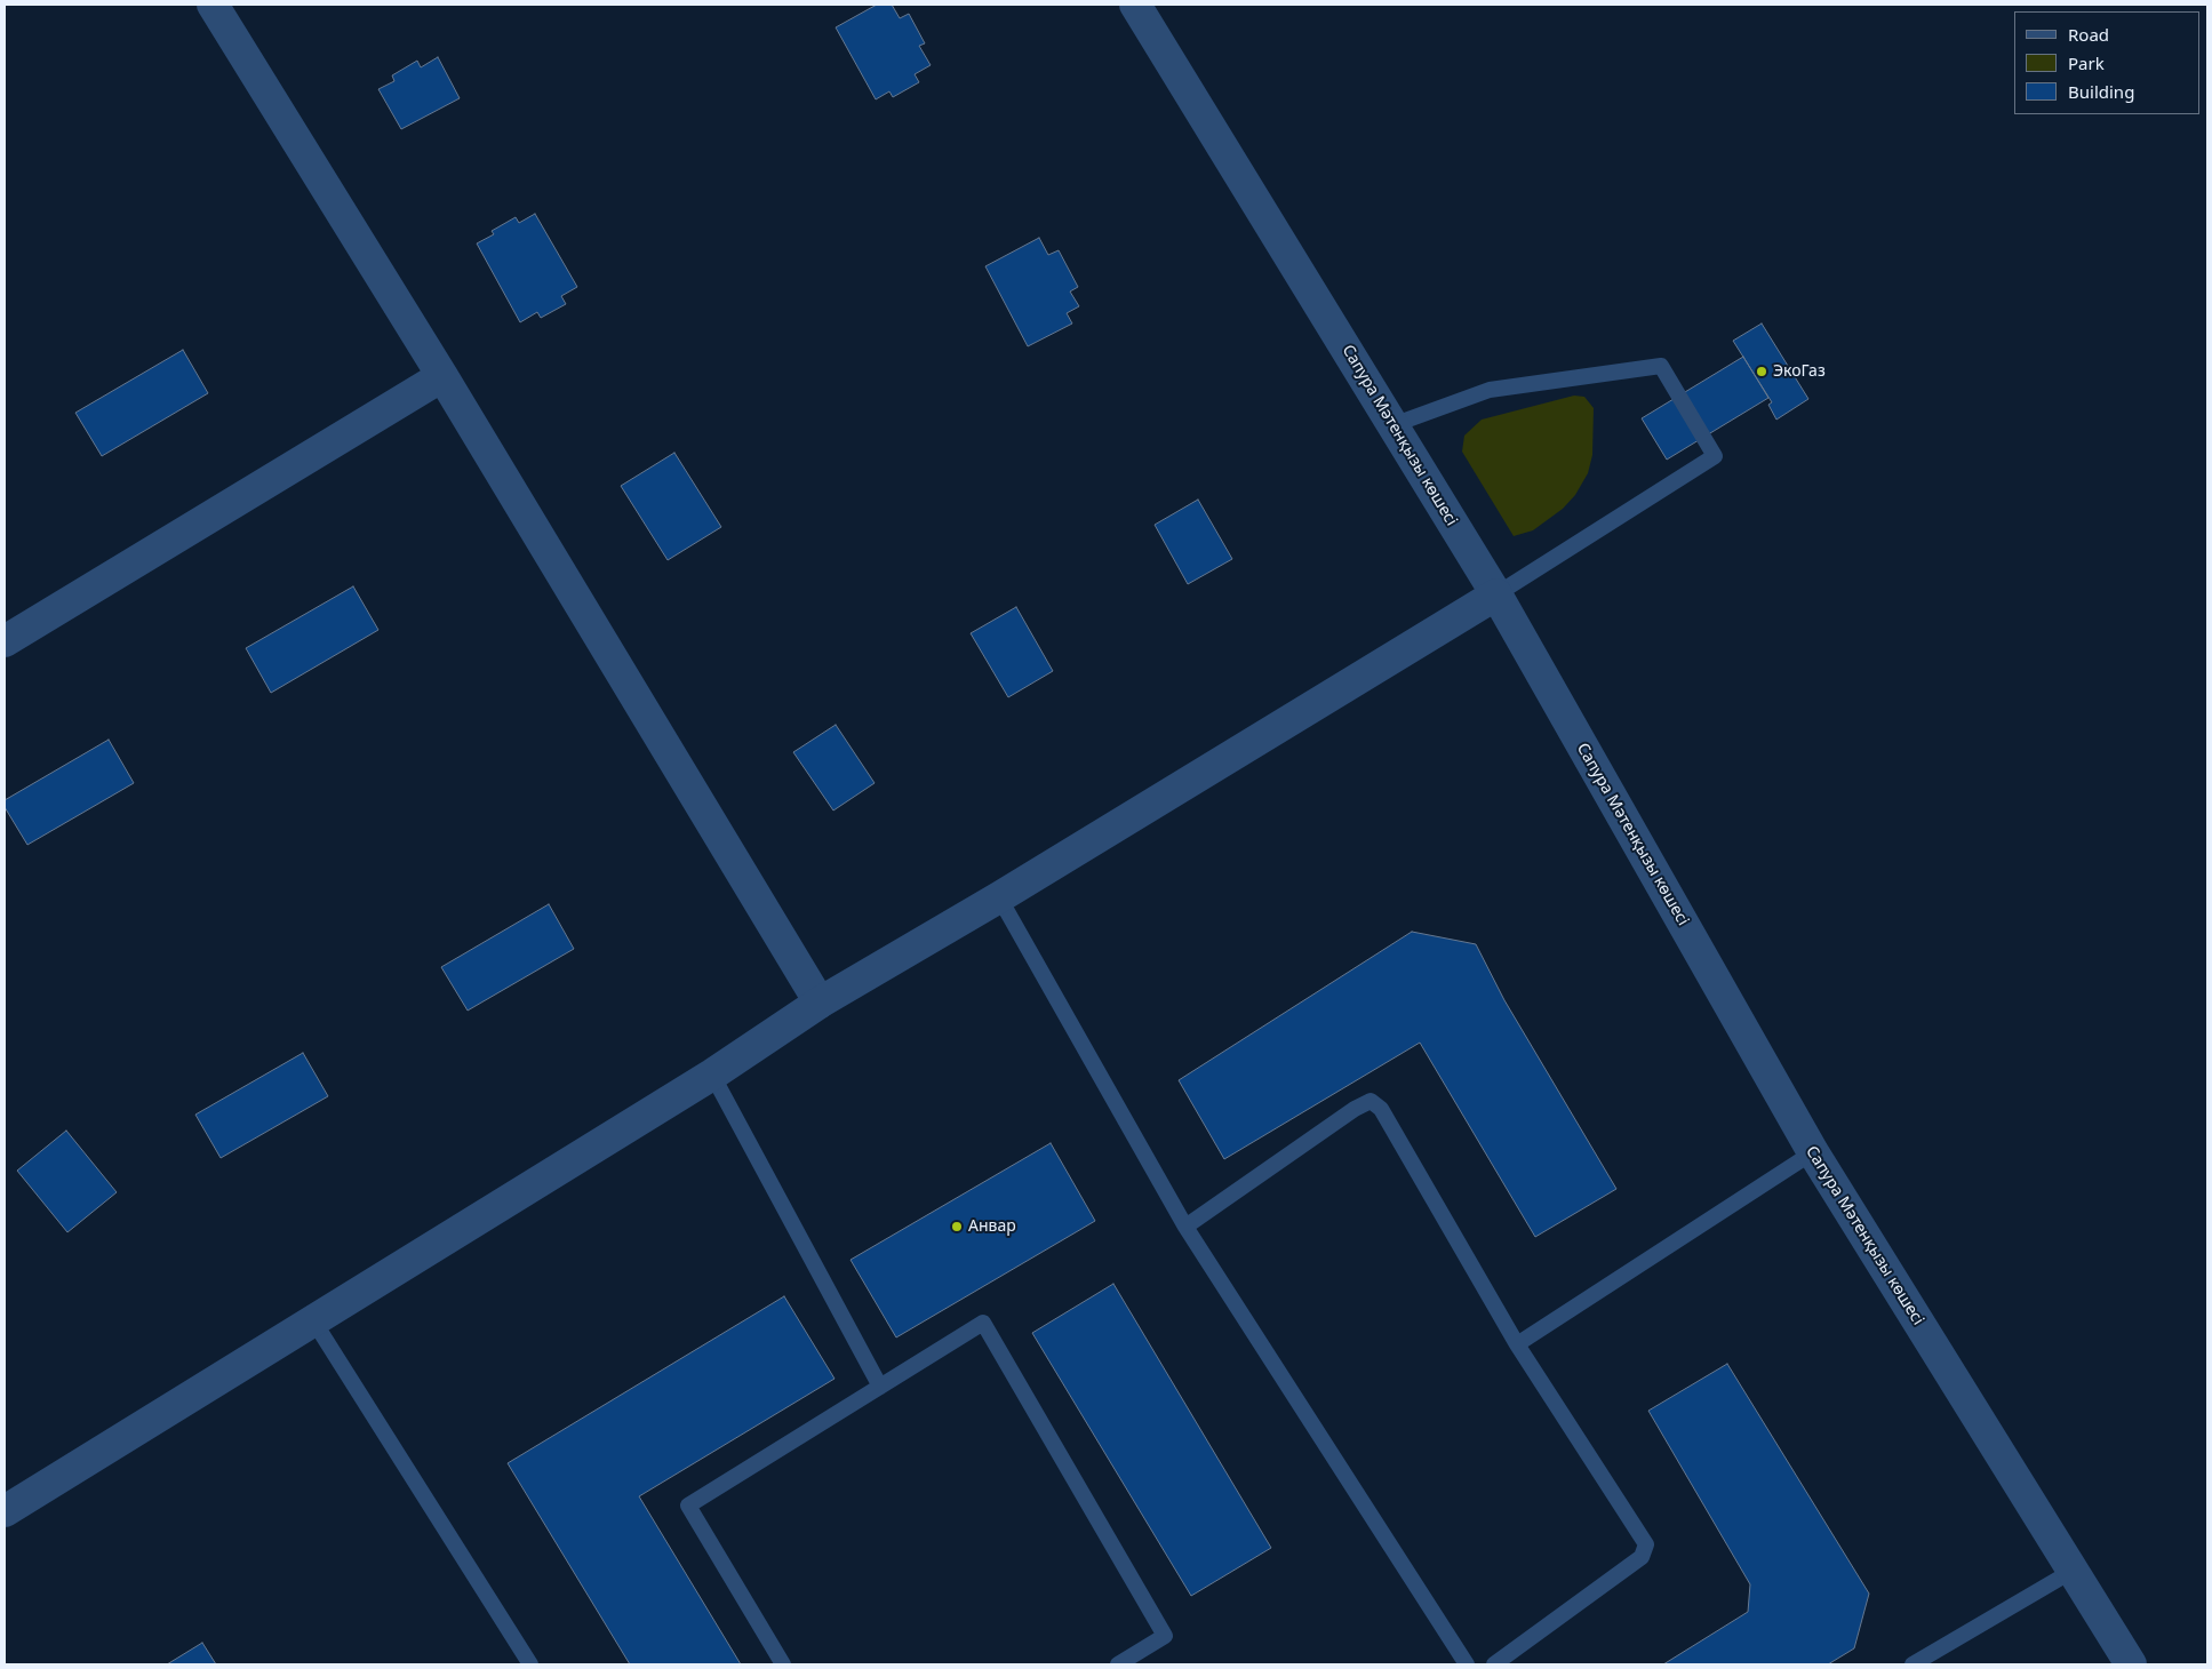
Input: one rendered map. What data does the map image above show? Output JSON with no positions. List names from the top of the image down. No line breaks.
{"streets":{"street":["Сапура Мәтенқызы көшесі"]},"places":["ЭкоГаз","Анвар"],"legend":["Road","Park","Building"]}
